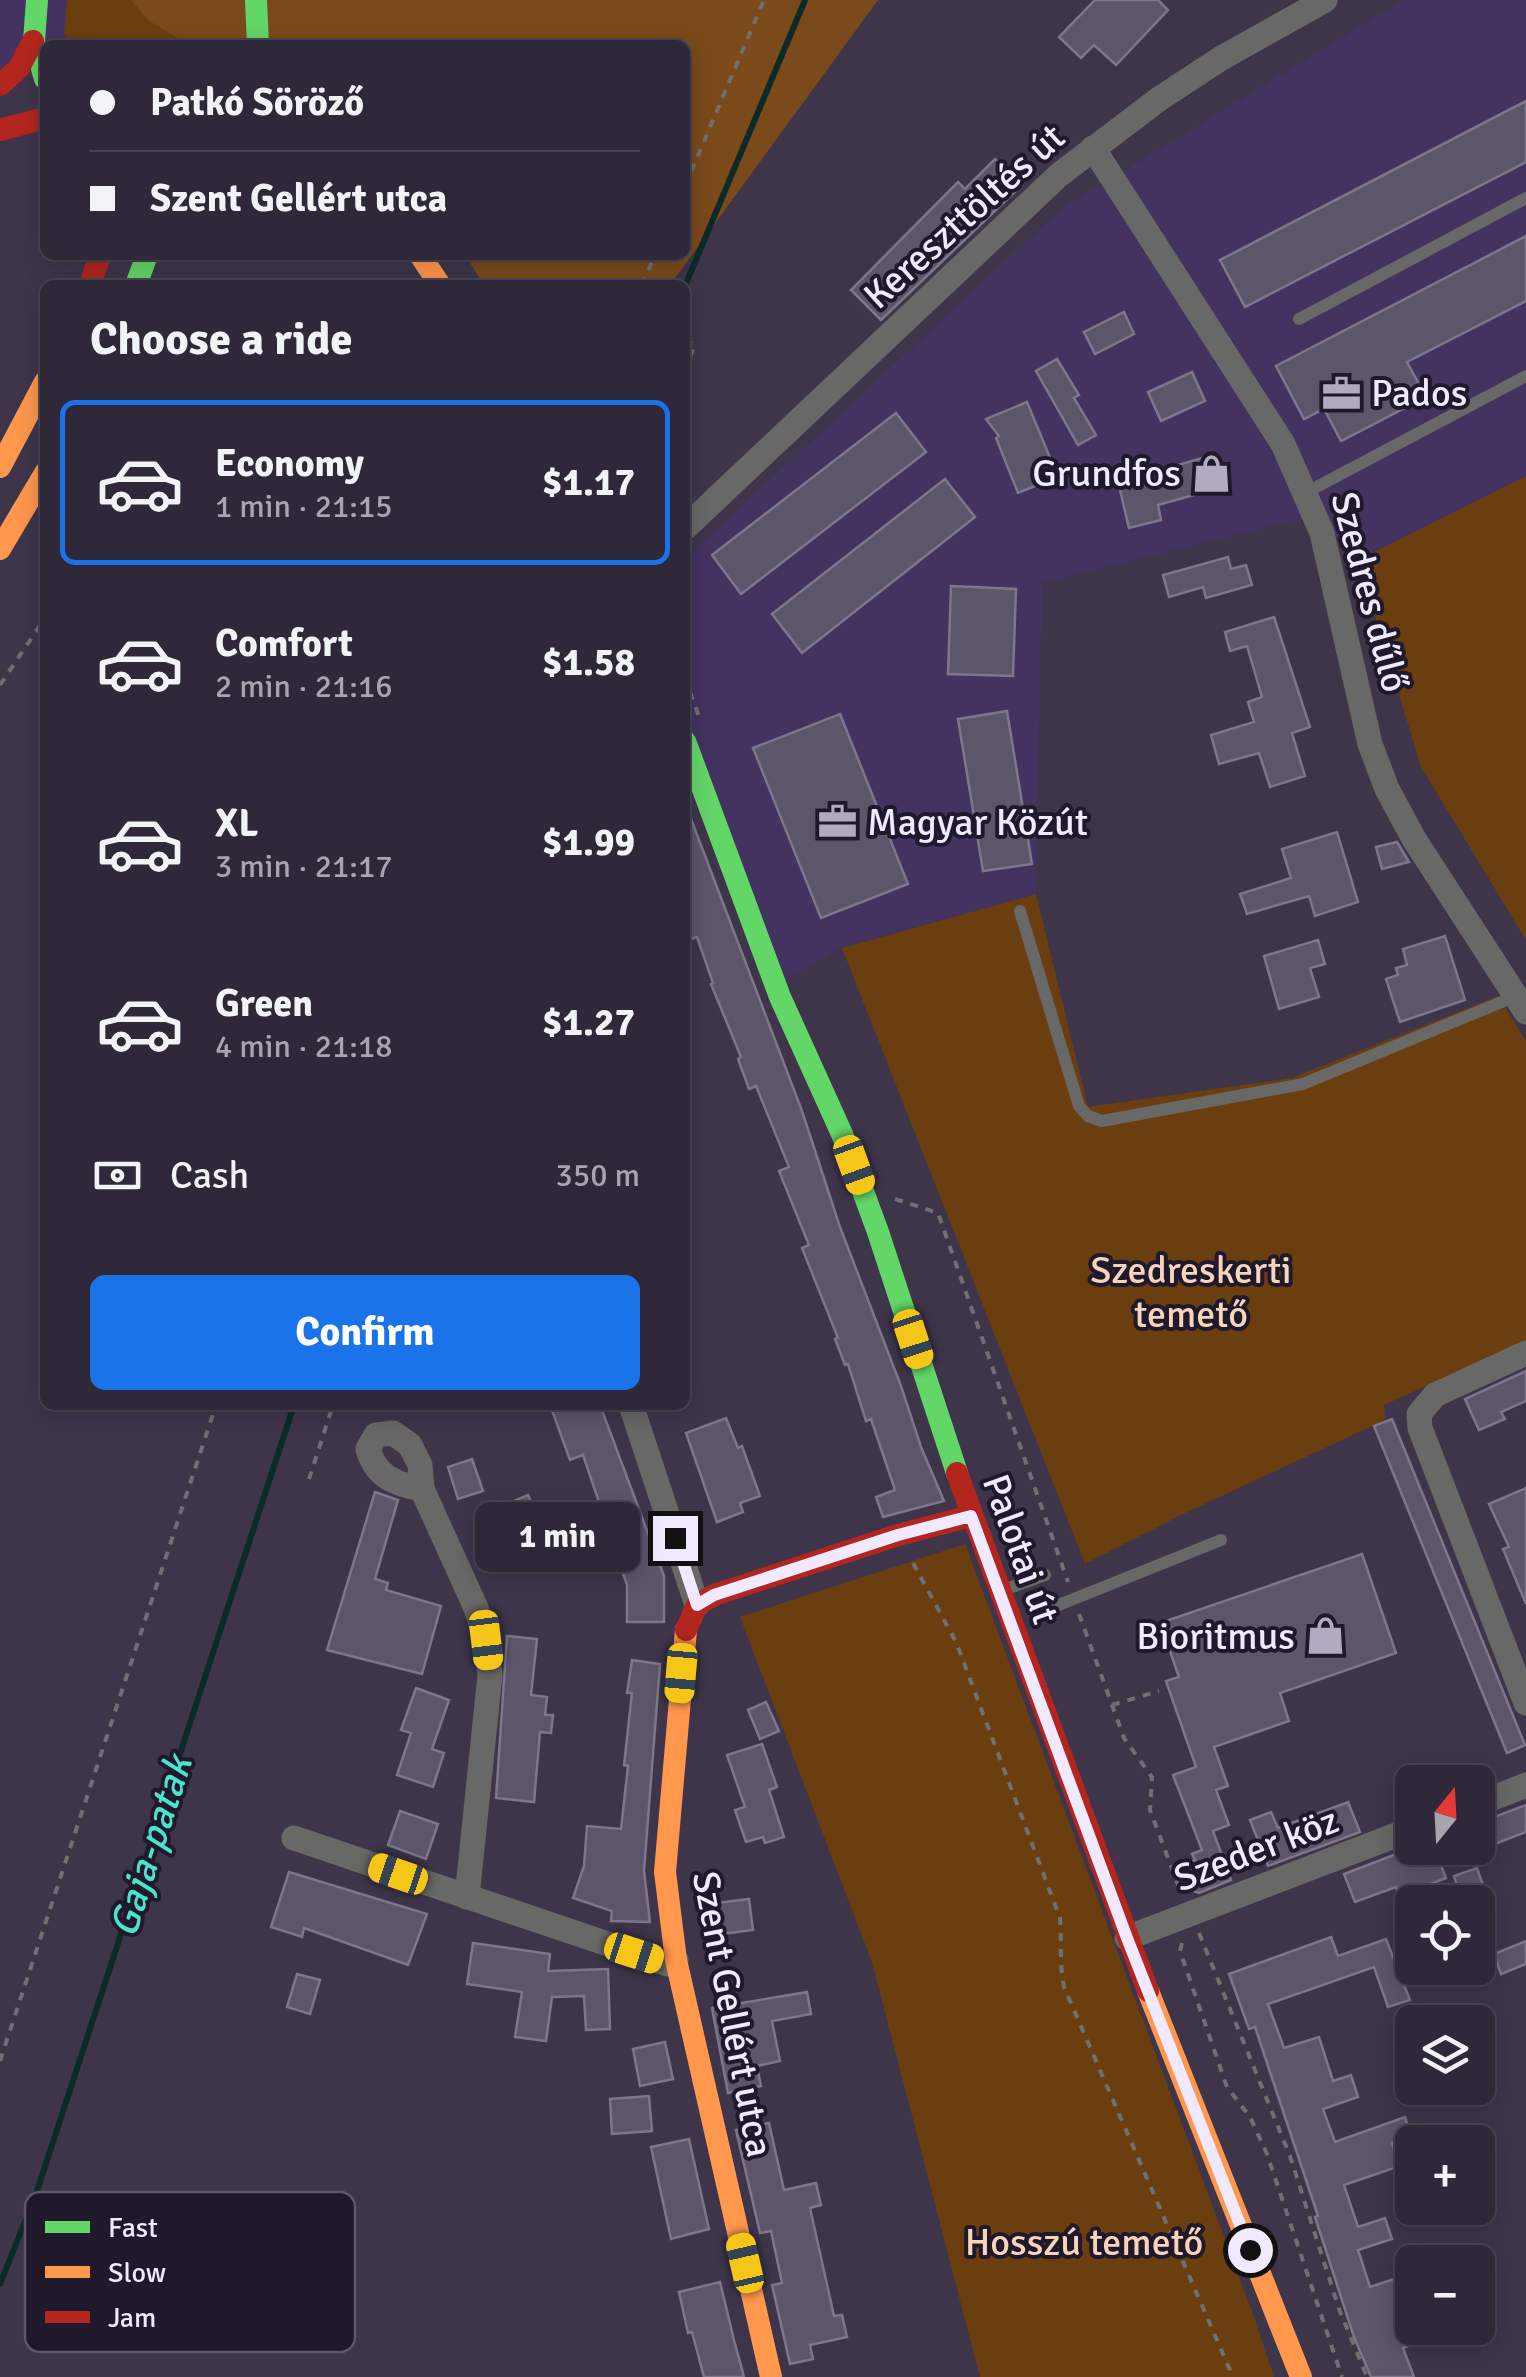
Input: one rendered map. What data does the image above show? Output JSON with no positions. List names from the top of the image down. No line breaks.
{"streets":{"main road":["Palotai út","Szent Gellért utca"],"street":["Kereszttöltés út","Szedres dűlő","Szeder köz"]},"crossings":[["Kereszttöltés út","Szedres dűlő"],["Palotai út","Szeder köz"]],"water":["Gaja-patak"],"parks":["Szedreskerti temető","Hosszú temető"],"places":{"office":["Pados","Magyar Közút"],"shop":["Grundfos","Bioritmus"]},"legend":["Fast","Slow","Jam"],"north":"top","page":{"banner":["Patkó Söröző","Szent Gellért utca"],"heading":"Choose a ride","list":[{"name":"Economy","note":"1 min · 21:15","value":"$1.17"},{"name":"Comfort","note":"2 min · 21:16","value":"$1.58"},{"name":"XL","note":"3 min · 21:17","value":"$1.99"},{"name":"Green","note":"4 min · 21:18","value":"$1.27"}],"pay":["Cash","350 m"],"buttons":"Confirm","bubble":"1 min","map_buttons":["+","−"]}}
